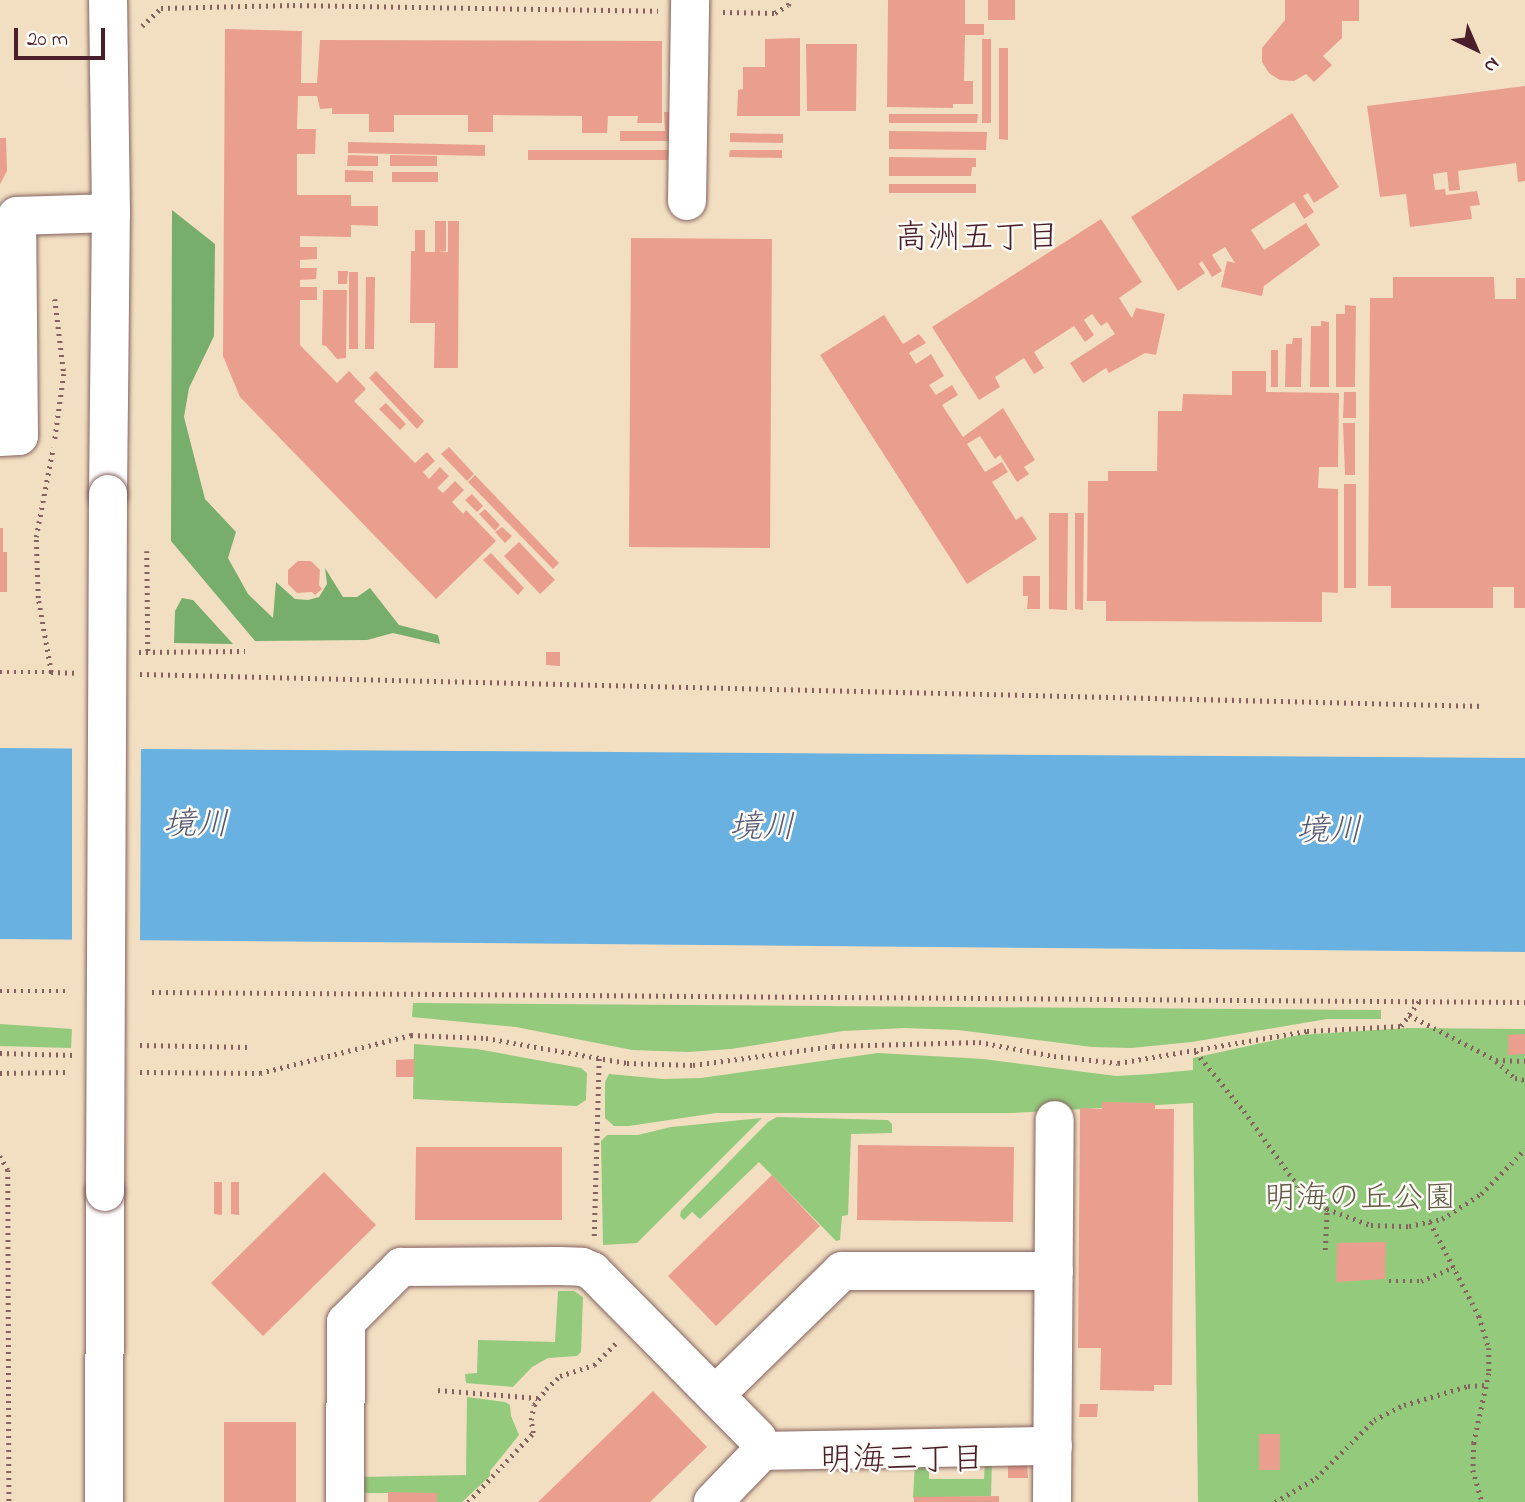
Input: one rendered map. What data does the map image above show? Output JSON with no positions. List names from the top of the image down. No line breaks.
{"districts":["高洲五丁目","明海三丁目"],"water":["境川"],"parks":["明海の丘公園"],"scale_bar":"20 m","north":"bottom right"}
